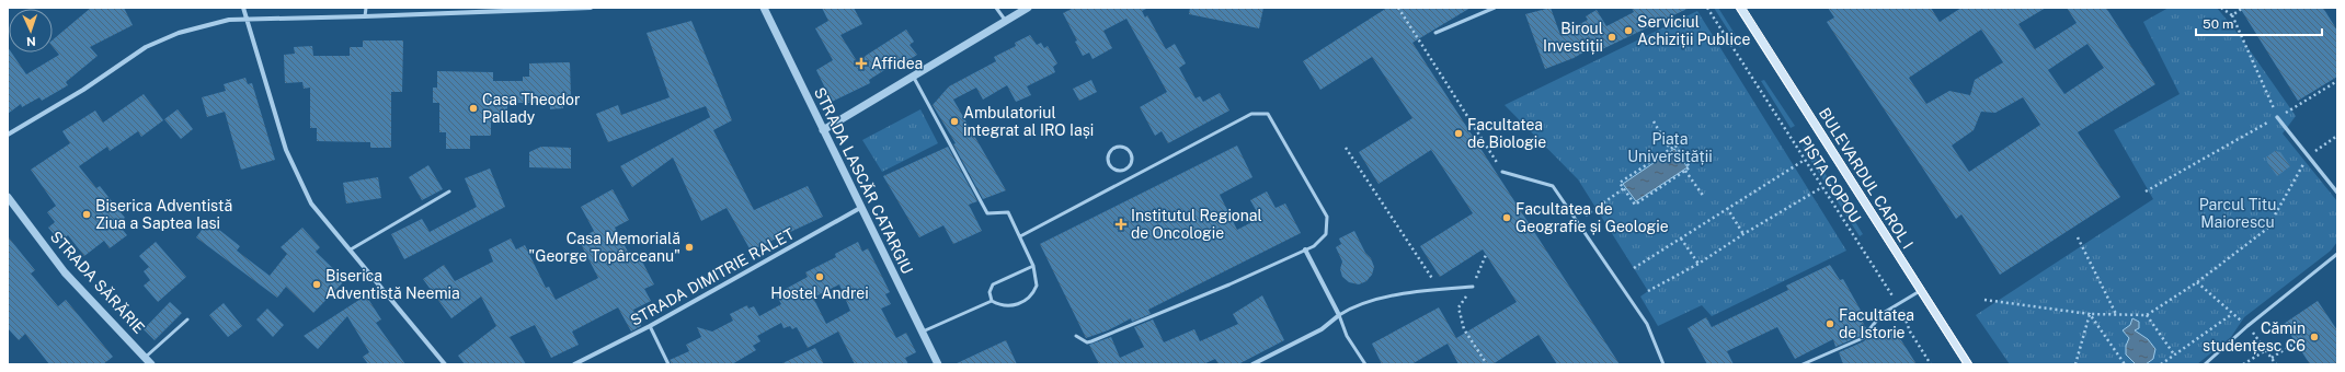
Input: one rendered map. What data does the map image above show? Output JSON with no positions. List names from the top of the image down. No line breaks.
{"streets":{"main road":["BULEVARDUL CAROL I"],"street":["STRADA LASCĂR CATARGIU","STRADA DIMITRIE RALET","STRADA SĂRĂRIE"],"path":["PISTA COPOU"]},"crossings":[["STRADA LASCĂR CATARGIU","STRADA DIMITRIE RALET"]],"parks":["Piata Universității","Parcul Titu Maiorescu"],"places":{"other":["Serviciul Achiziții Publice","Biroul Investiții","Casa Theodor Pallady","Ambulatoriul integrat al IRO Iași","Facultatea de Biologie","Biserica Adventistă Ziua a Saptea Iasi","Facultatea de Geografie și Geologie","Casa Memorială \"George Topârceanu\"","Hostel Andrei","Biserica Adventistă Neemia","Facultatea de Istorie","Cămin studențesc C6"],"health":["Affidea","Institutul Regional de Oncologie"]},"scale_bar":"50 m","north":"bottom"}
